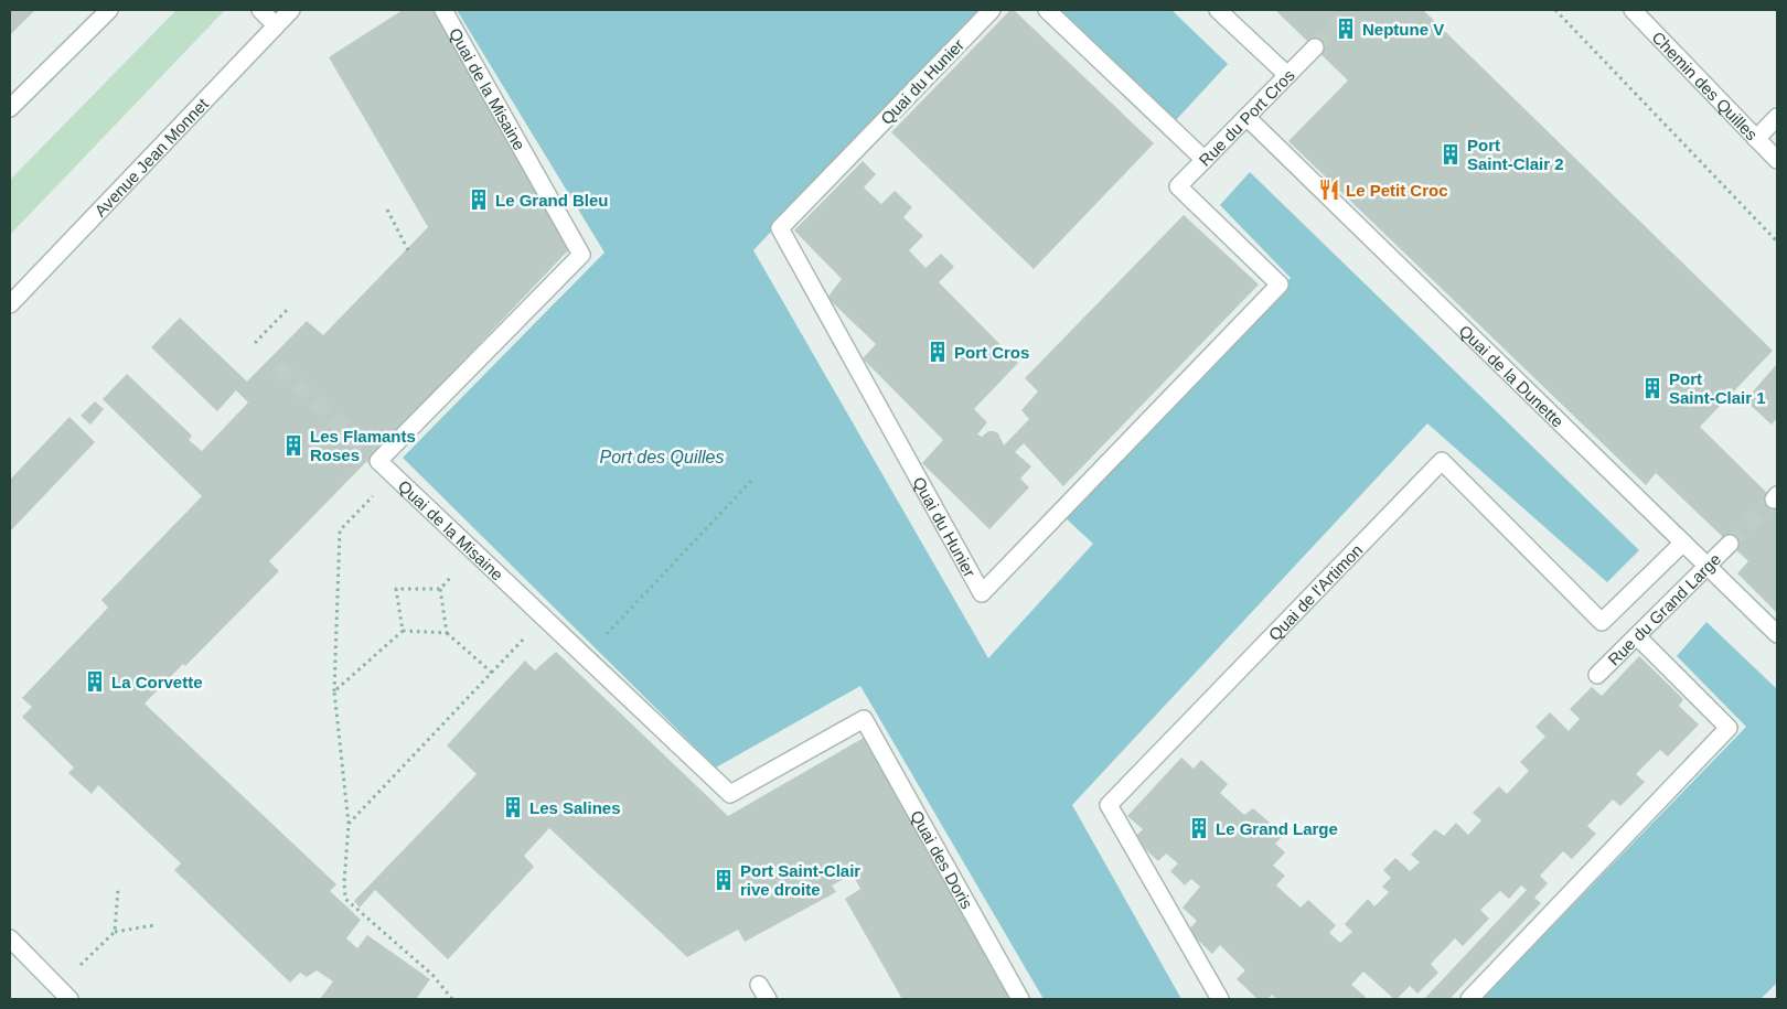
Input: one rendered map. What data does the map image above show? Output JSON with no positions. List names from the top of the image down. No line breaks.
{"streets":{"street":["Quai du Hunier","Chemin des Quilles","Quai de la Misaine","Rue du Port Cros","Avenue Jean Monnet","Quai de la Dunette","Quai de l'Artimon","Rue du Grand Large","Quai des Doris"]},"crossings":[["Quai du Hunier","Rue du Port Cros"],["Quai de la Misaine","Quai des Doris"],["Rue du Port Cros","Quai de la Dunette"],["Quai de la Dunette","Quai de l'Artimon"],["Quai de la Dunette","Rue du Grand Large"]],"water":["Port des Quilles"],"places":{"building":["Neptune V","Port Saint-Clair 2","Le Grand Bleu","Port Cros","Port Saint-Clair 1","Les Flamants Roses","La Corvette","Les Salines","Le Grand Large","Port Saint-Clair rive droite"],"restaurant":["Le Petit Croc"]}}
